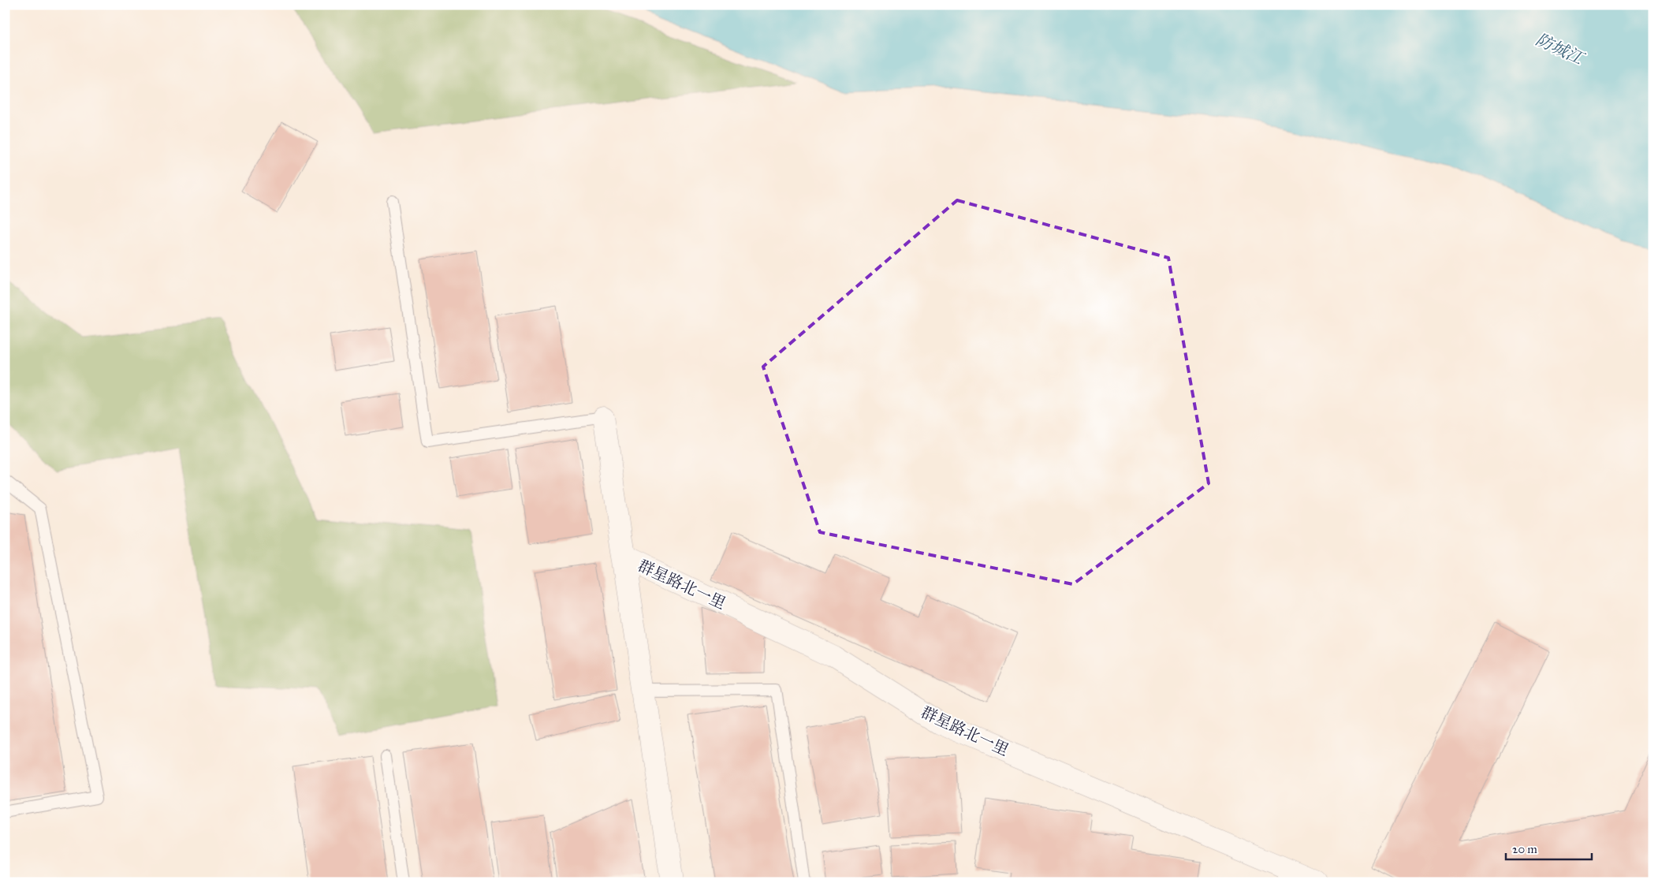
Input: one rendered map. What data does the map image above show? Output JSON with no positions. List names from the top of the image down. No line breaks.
{"streets":{"street":["群星路北一里"]},"water":["防城江"],"scale_bar":"20 m"}
